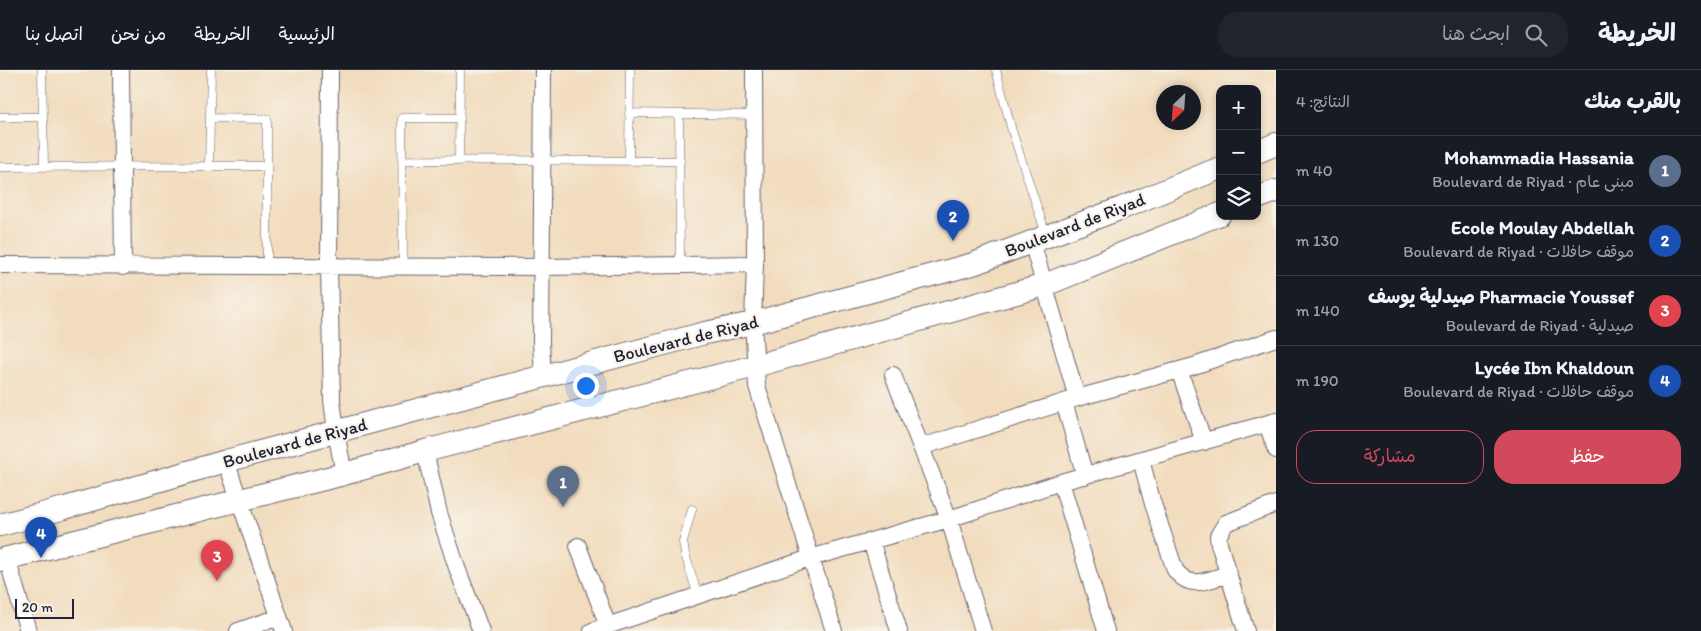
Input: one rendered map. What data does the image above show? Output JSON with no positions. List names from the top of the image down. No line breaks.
{"streets":{"main road":["Boulevard de Riyad"]},"scale_bar":"20 m","north":"bottom left","page":{"header":"الخريطة","search":"ابحث هنا","nav":["الرئيسية","الخريطة","من نحن","اتصل بنا"],"heading":["بالقرب منك","النتائج: 4"],"map_buttons":["+","−"],"list":[{"mark":"1","name":"Mohammadia Hassania","note":"مبنى عام · Boulevard de Riyad","value":"40 m"},{"mark":"2","name":"Ecole Moulay Abdellah","note":"موقف حافلات · Boulevard de Riyad","value":"130 m"},{"mark":"3","name":"Pharmacie Youssef صيدلية يوسف","note":"صيدلية · Boulevard de Riyad","value":"140 m"},{"mark":"4","name":"Lycée Ibn Khaldoun","note":"موقف حافلات · Boulevard de Riyad","value":"190 m"}],"pins":["2","1","4","3"],"buttons":["حفظ","مشاركة"],"scale":"20 m"}}
